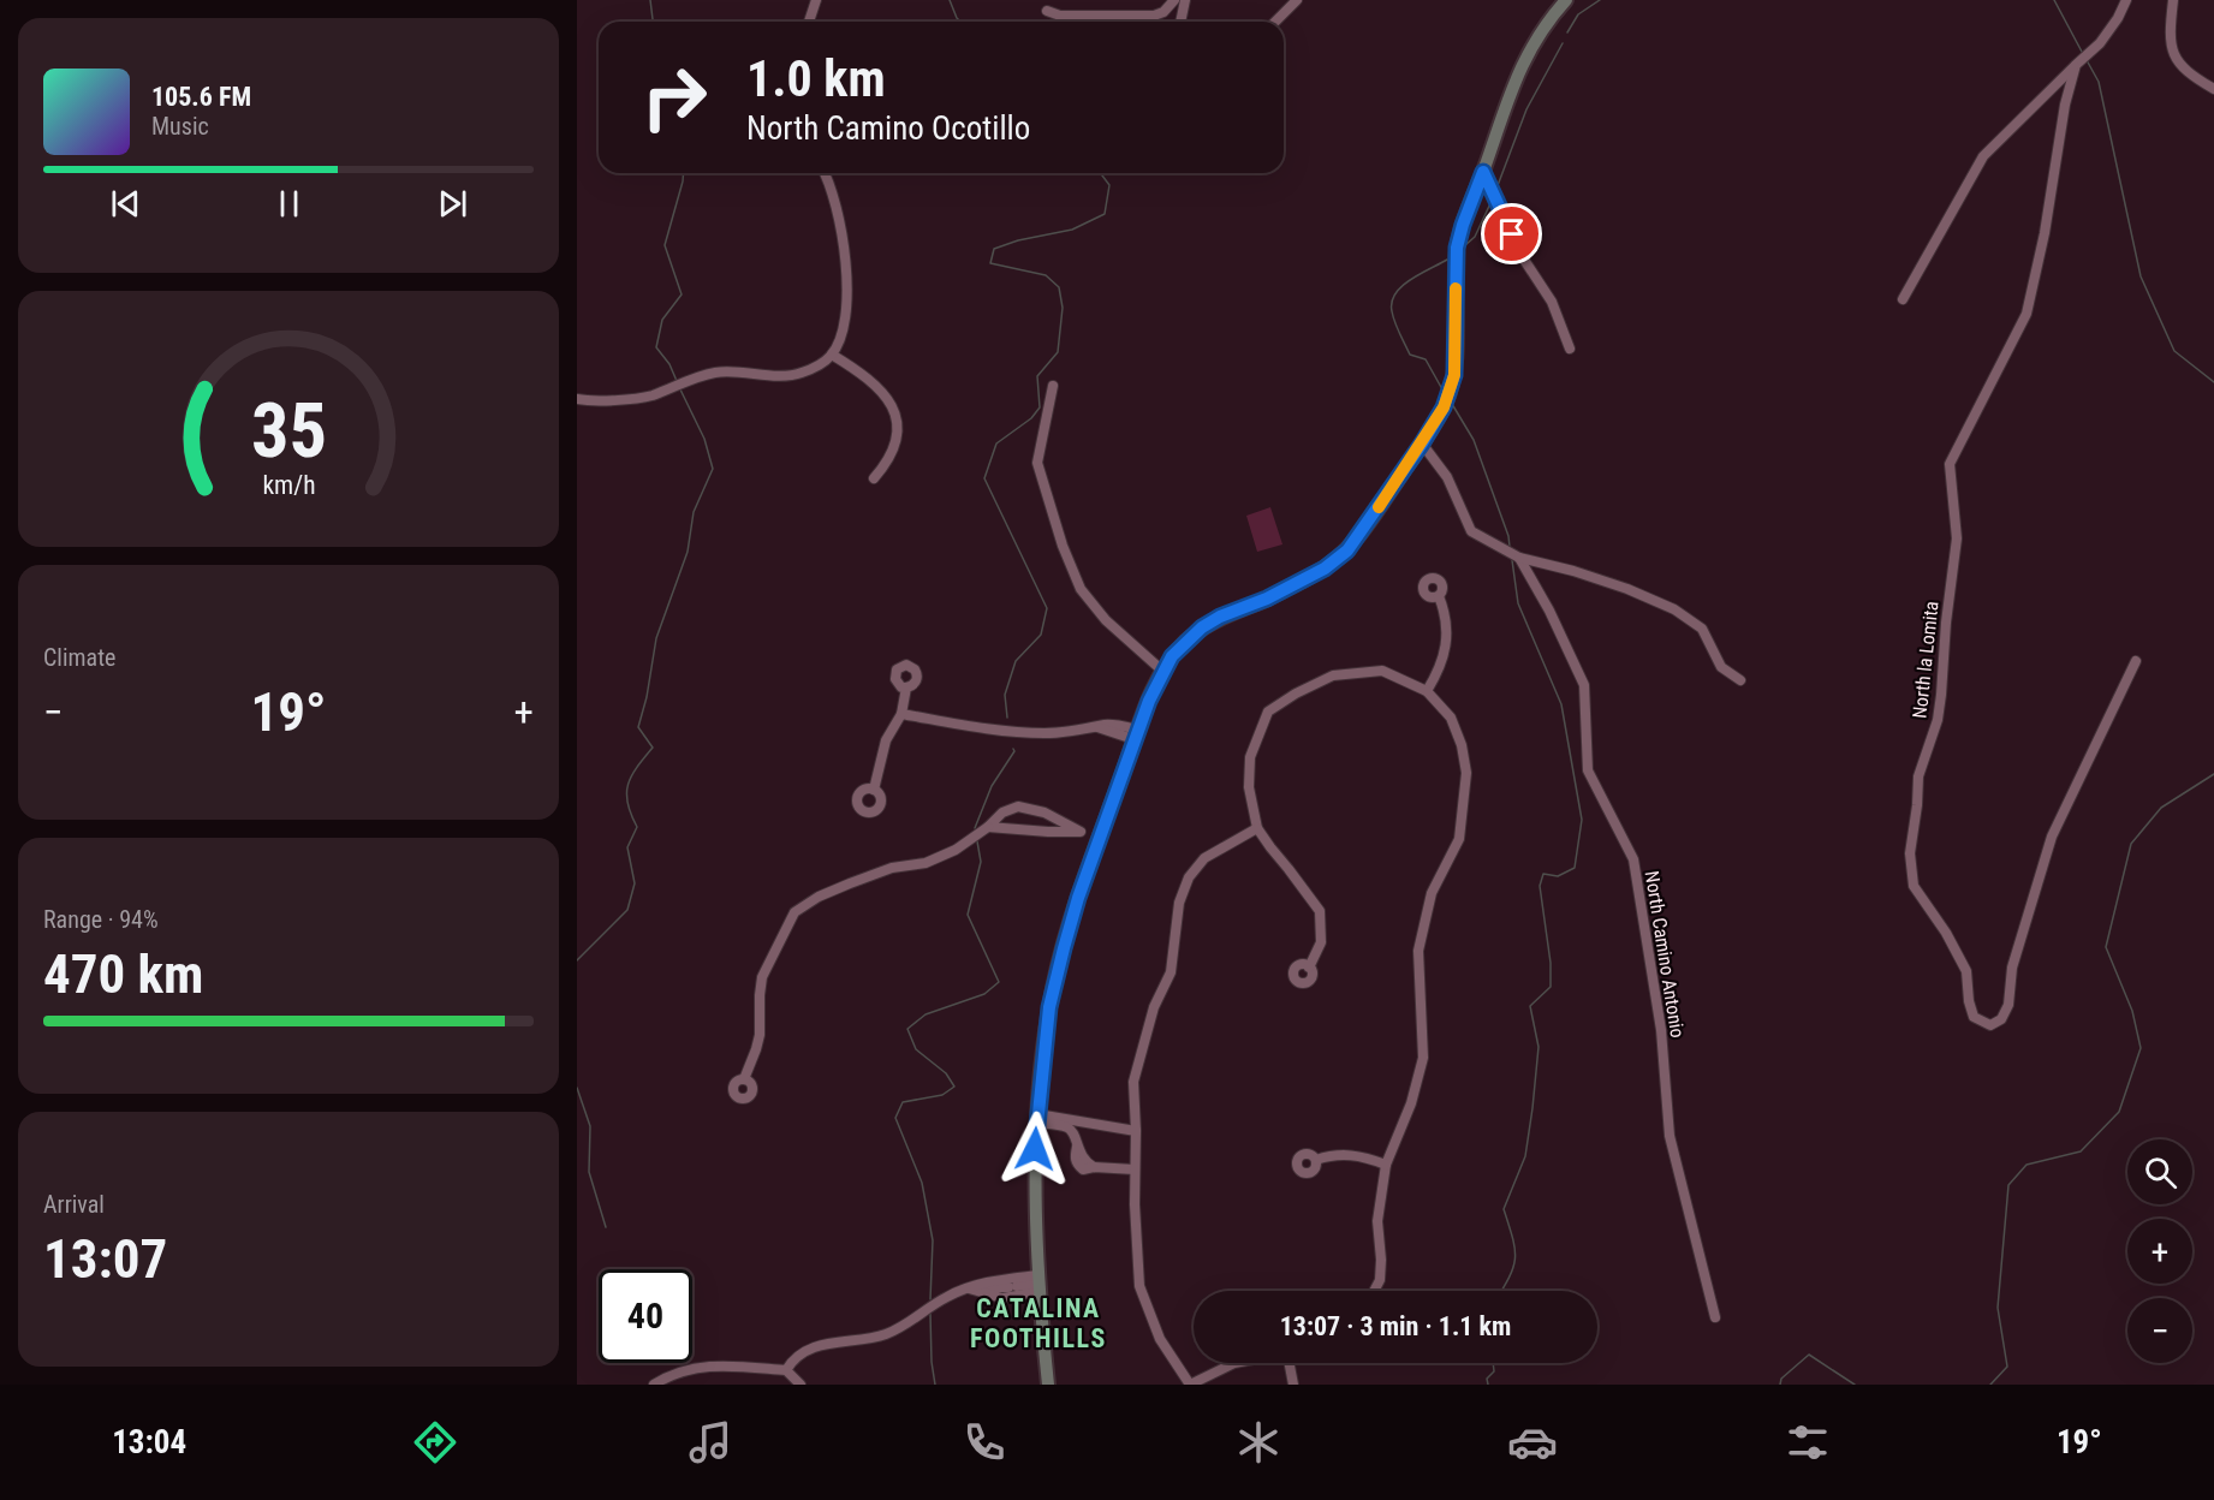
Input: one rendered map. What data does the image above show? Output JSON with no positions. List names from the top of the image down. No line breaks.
{"streets":{"street":["North la Lomita","North Camino Antonio"]},"districts":["CATALINA FOOTHILLS"],"page":{"turn":["1.0 km","North Camino Ocotillo"],"song":["105.6 FM","Music"],"tile":["Climate",["Range · 94%","470 km"],["Arrival","13:07"]],"heat":["−","19°","+"],"map_buttons":["+","−"],"limit":"40","trip":"13:07 · 3 min · 1.1 km","tabs":["13:04","19°"],"gauge":["35","km/h"]}}
